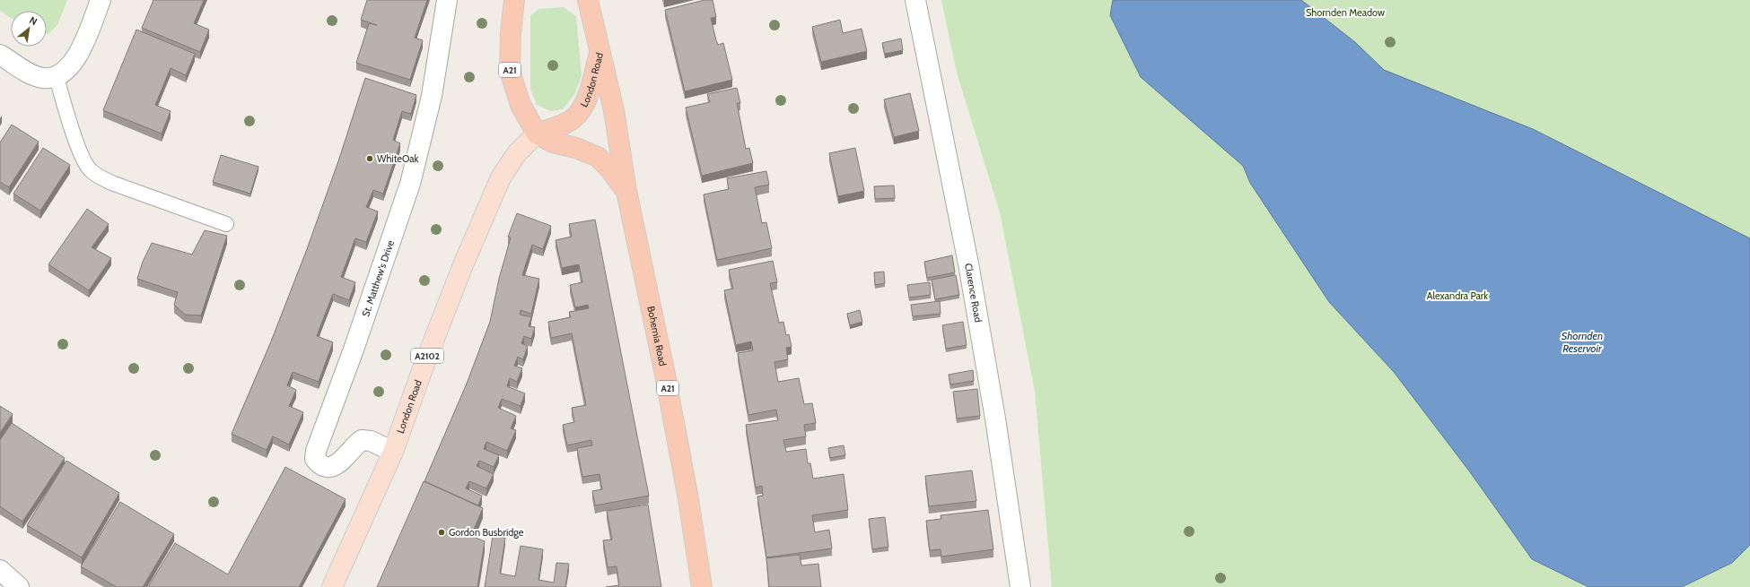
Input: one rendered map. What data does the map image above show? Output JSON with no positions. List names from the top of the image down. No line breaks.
{"streets":{"highway":["A21","London Road","Bohemia Road"],"main road":["A2102"],"street":["St. Matthew's Drive","Clarence Road"]},"crossings":[["A21","London Road"],["A21","Bohemia Road"],["London Road","St. Matthew's Drive"],["London Road","Bohemia Road"]],"water":["Shornden Reservoir"],"parks":["Shornden Meadow","Alexandra Park"],"places":["WhiteOak","Gordon Busbridge"],"north":"top right"}
